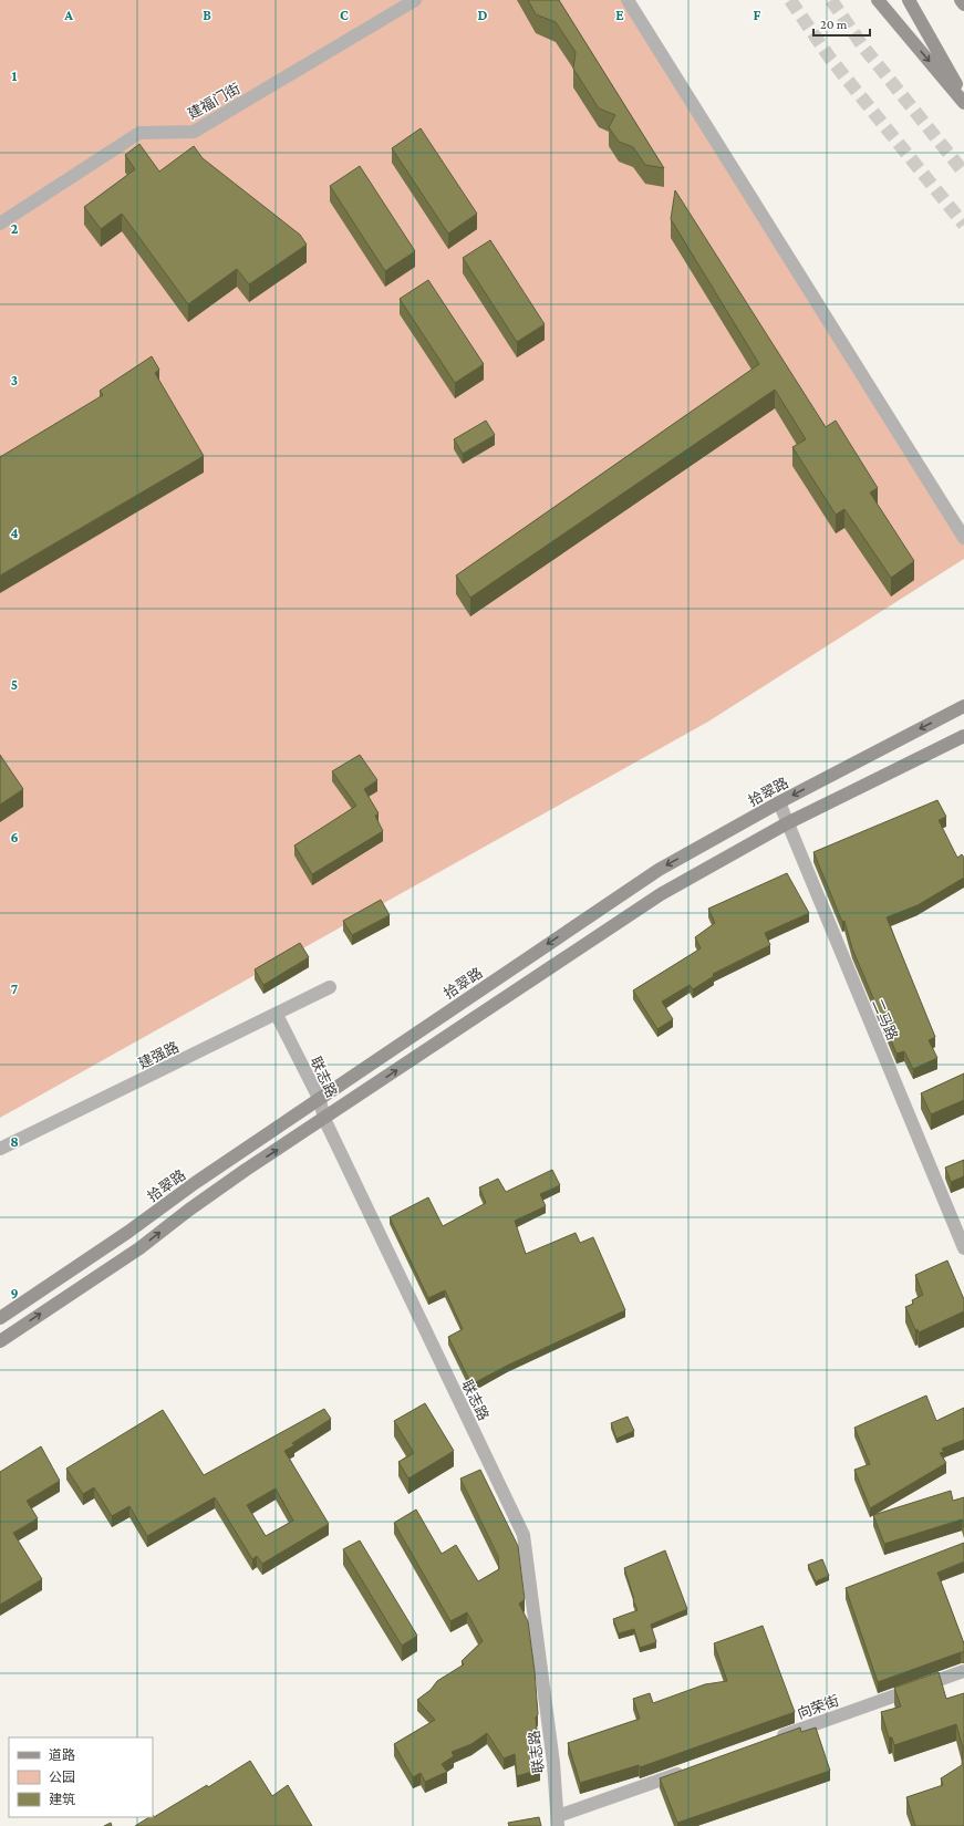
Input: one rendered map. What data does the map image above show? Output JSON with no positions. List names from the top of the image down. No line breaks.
{"streets":{"main road":["拾翠路"],"street":["建福门街","二马路","建强路","联志路","向荣街"]},"crossings":[["拾翠路","二马路"],["拾翠路","联志路"],["建强路","联志路"]],"legend":["道路","公园","建筑"],"scale_bar":"20 m","grid":{"columns":["A","B","C","D","E","F"],"rows":["1","2","3","4","5","6","7","8","9"]}}
